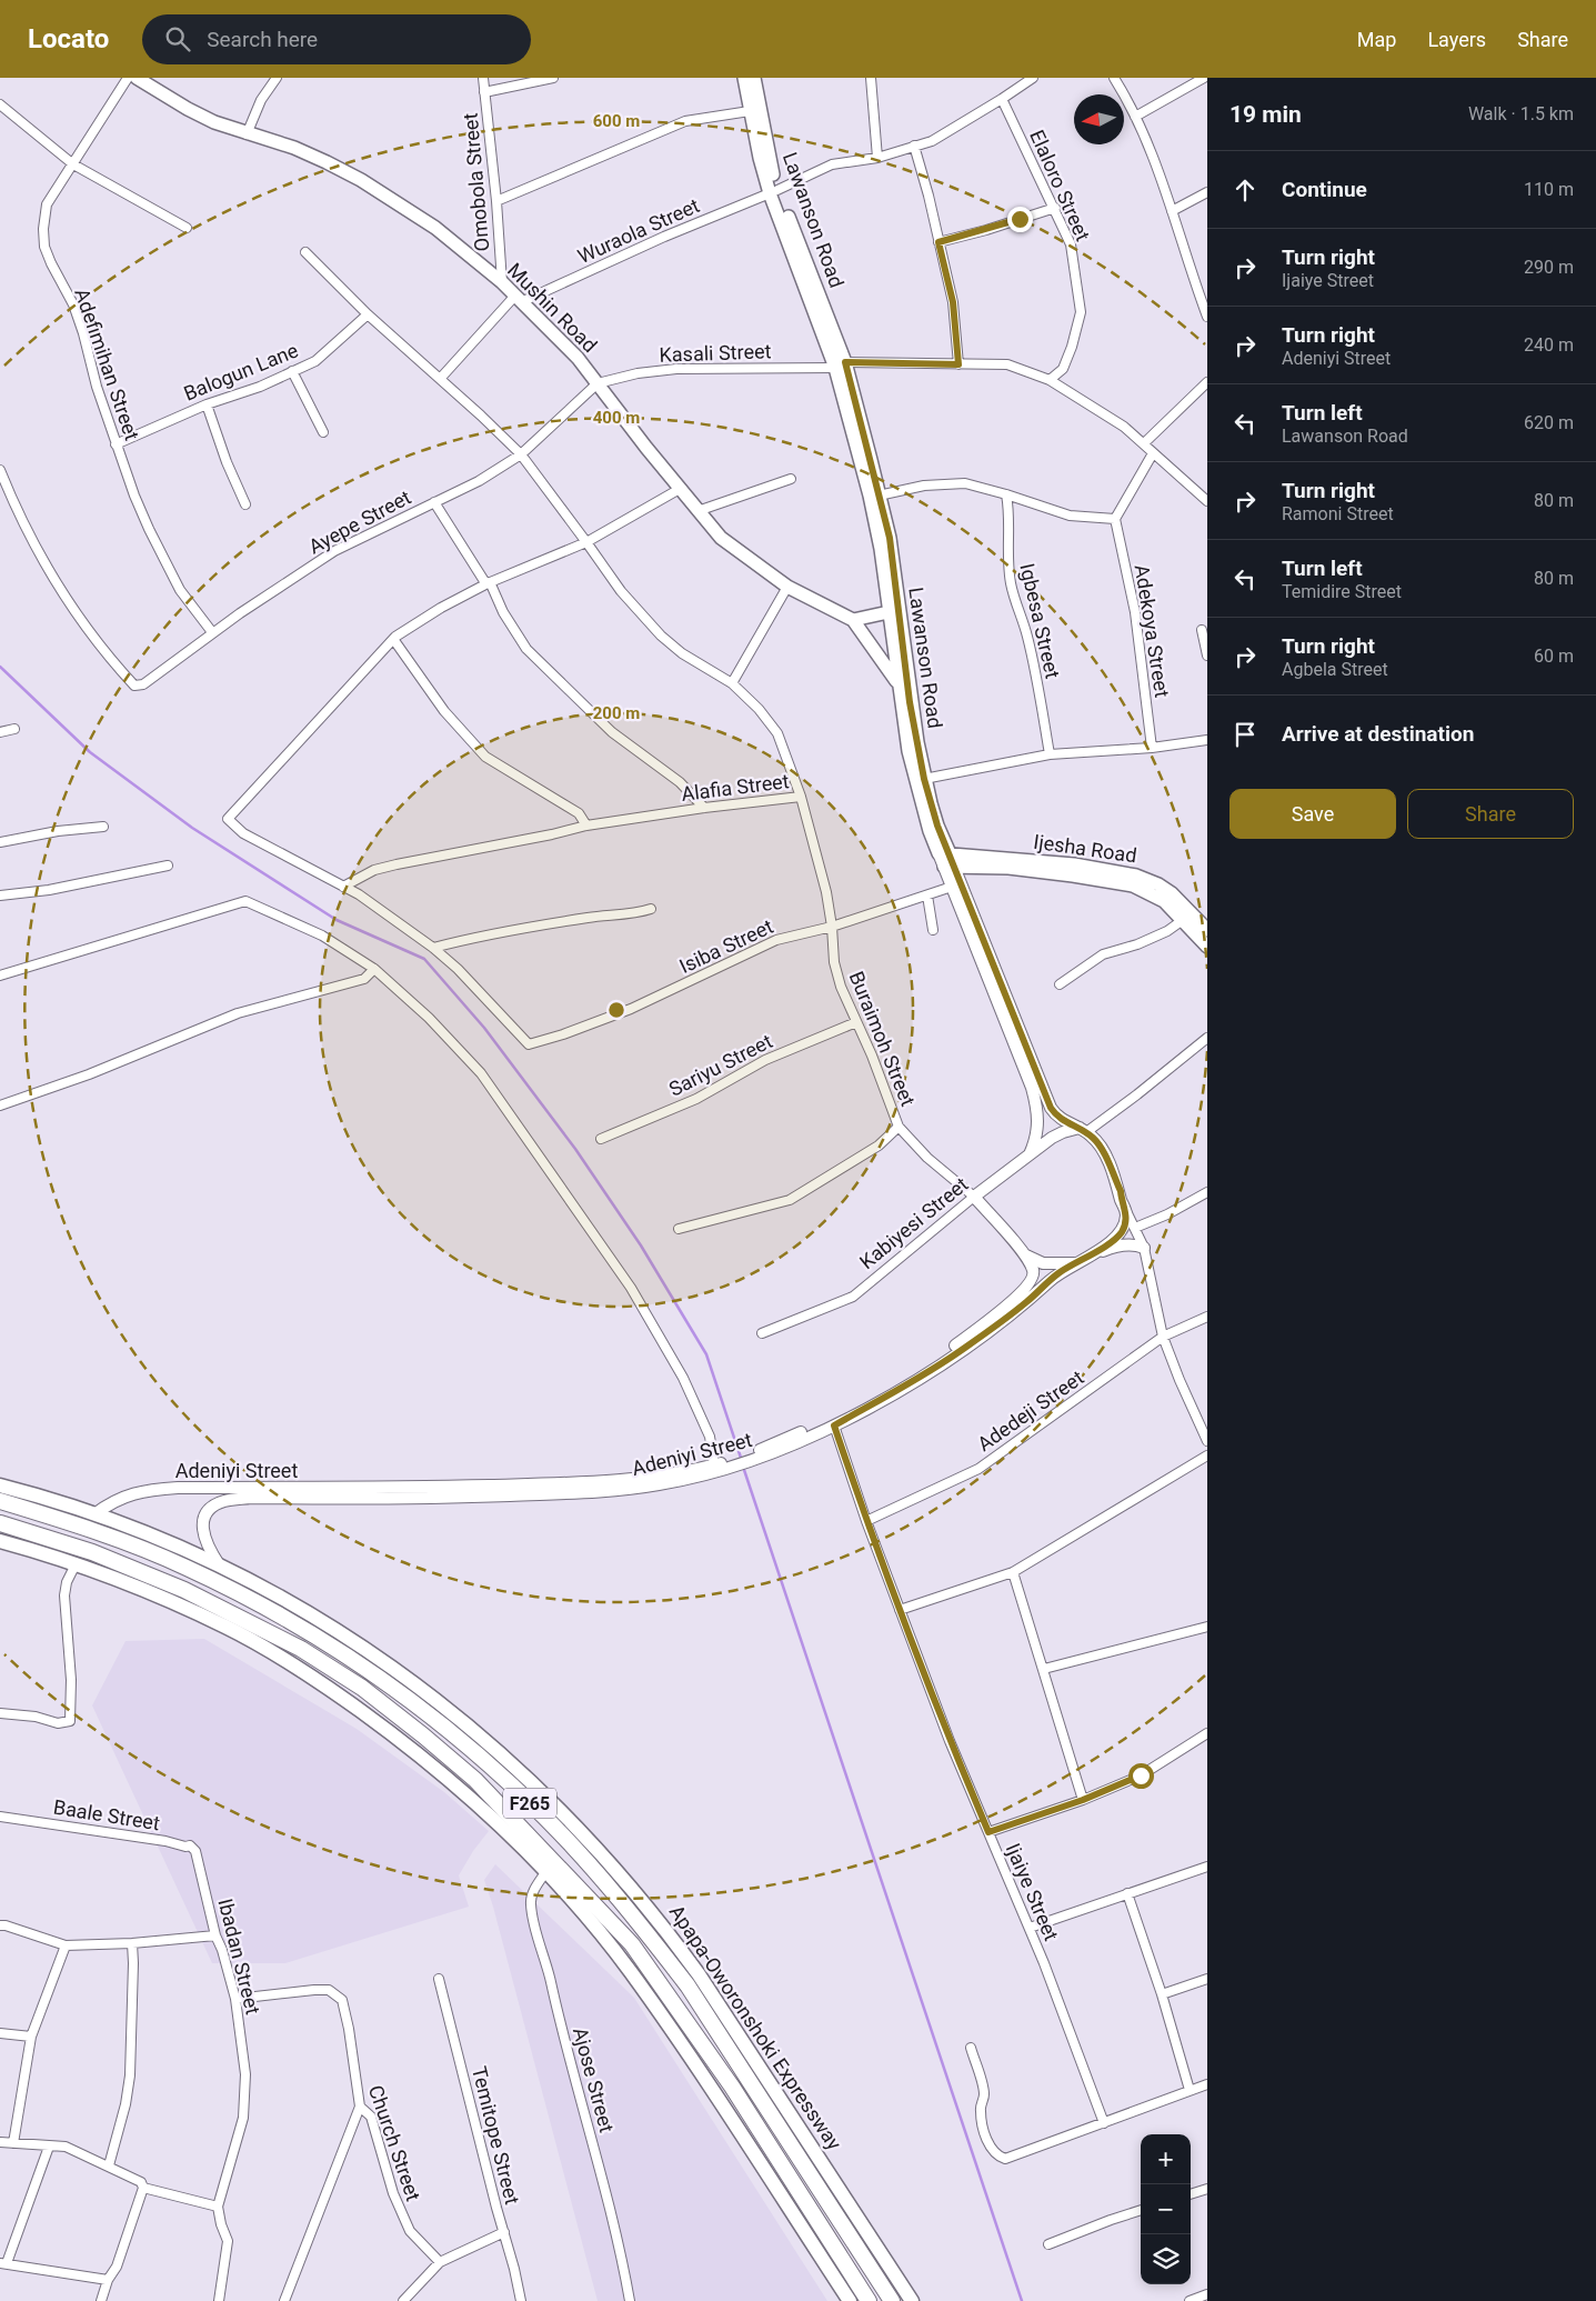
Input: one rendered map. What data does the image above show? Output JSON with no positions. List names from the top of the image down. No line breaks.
{"streets":{"highway":["F265","Apapa-Oworonshoki Expressway"],"main road":["Lawanson Road","Mushin Road","Ijesha Road"],"street":["Omobola Street","Elaloro Street","Wuraola Street","Kasali Street","Adefimihan Street","Balogun Lane","Ayepe Street","Igbesa Street","Adekoya Street","Alafia Street","Isiba Street","Buraimoh Street","Sariyu Street","Kabiyesi Street","Adedeji Street","Adeniyi Street","Baale Street","Ijaiye Street","Ibadan Street","Ajose Street","Temitope Street","Church Street"]},"crossings":[["Omobola Street","Mushin Road"],["Elaloro Street","Wuraola Street"],["Elaloro Street","Kasali Street"],["Lawanson Road","Wuraola Street"],["Lawanson Road","Kasali Street"],["Lawanson Road","Ijesha Road"],["Lawanson Road","Buraimoh Street"],["Lawanson Road","Kabiyesi Street"],["Lawanson Road","Adeniyi Street"],["Wuraola Street","Mushin Road"],["Mushin Road","Kasali Street"],["Mushin Road","Ayepe Street"],["Kasali Street","Ayepe Street"],["Adefimihan Street","Balogun Lane"],["Adefimihan Street","Ayepe Street"],["Balogun Lane","Alafia Street"],["Ayepe Street","Alafia Street"],["Alafia Street","Buraimoh Street"],["Isiba Street","Buraimoh Street"],["Buraimoh Street","Sariyu Street"],["Buraimoh Street","Kabiyesi Street"],["Buraimoh Street","Adeniyi Street"],["Kabiyesi Street","Adeniyi Street"],["Adedeji Street","Ijaiye Street"],["Adeniyi Street","Ijaiye Street"],["Adeniyi Street","Apapa-Oworonshoki Expressway"],["Baale Street","Ibadan Street"],["Ibadan Street","Church Street"]],"north":"left","page":{"header":"Locato","search":"Search here","nav":["Map","Layers","Share"],"heading":["19 min","Walk · 1.5 km"],"list":[["Continue","110 m"],["Turn right","Ijaiye Street","290 m"],["Turn right","Adeniyi Street","240 m"],["Turn left","Lawanson Road","620 m"],["Turn right","Ramoni Street","80 m"],["Turn left","Temidire Street","80 m"],["Turn right","Agbela Street","60 m"],"Arrive at destination"],"buttons":["Save","Share"],"map_buttons":["+","−"]},"rings":["600 m","400 m","200 m"]}
